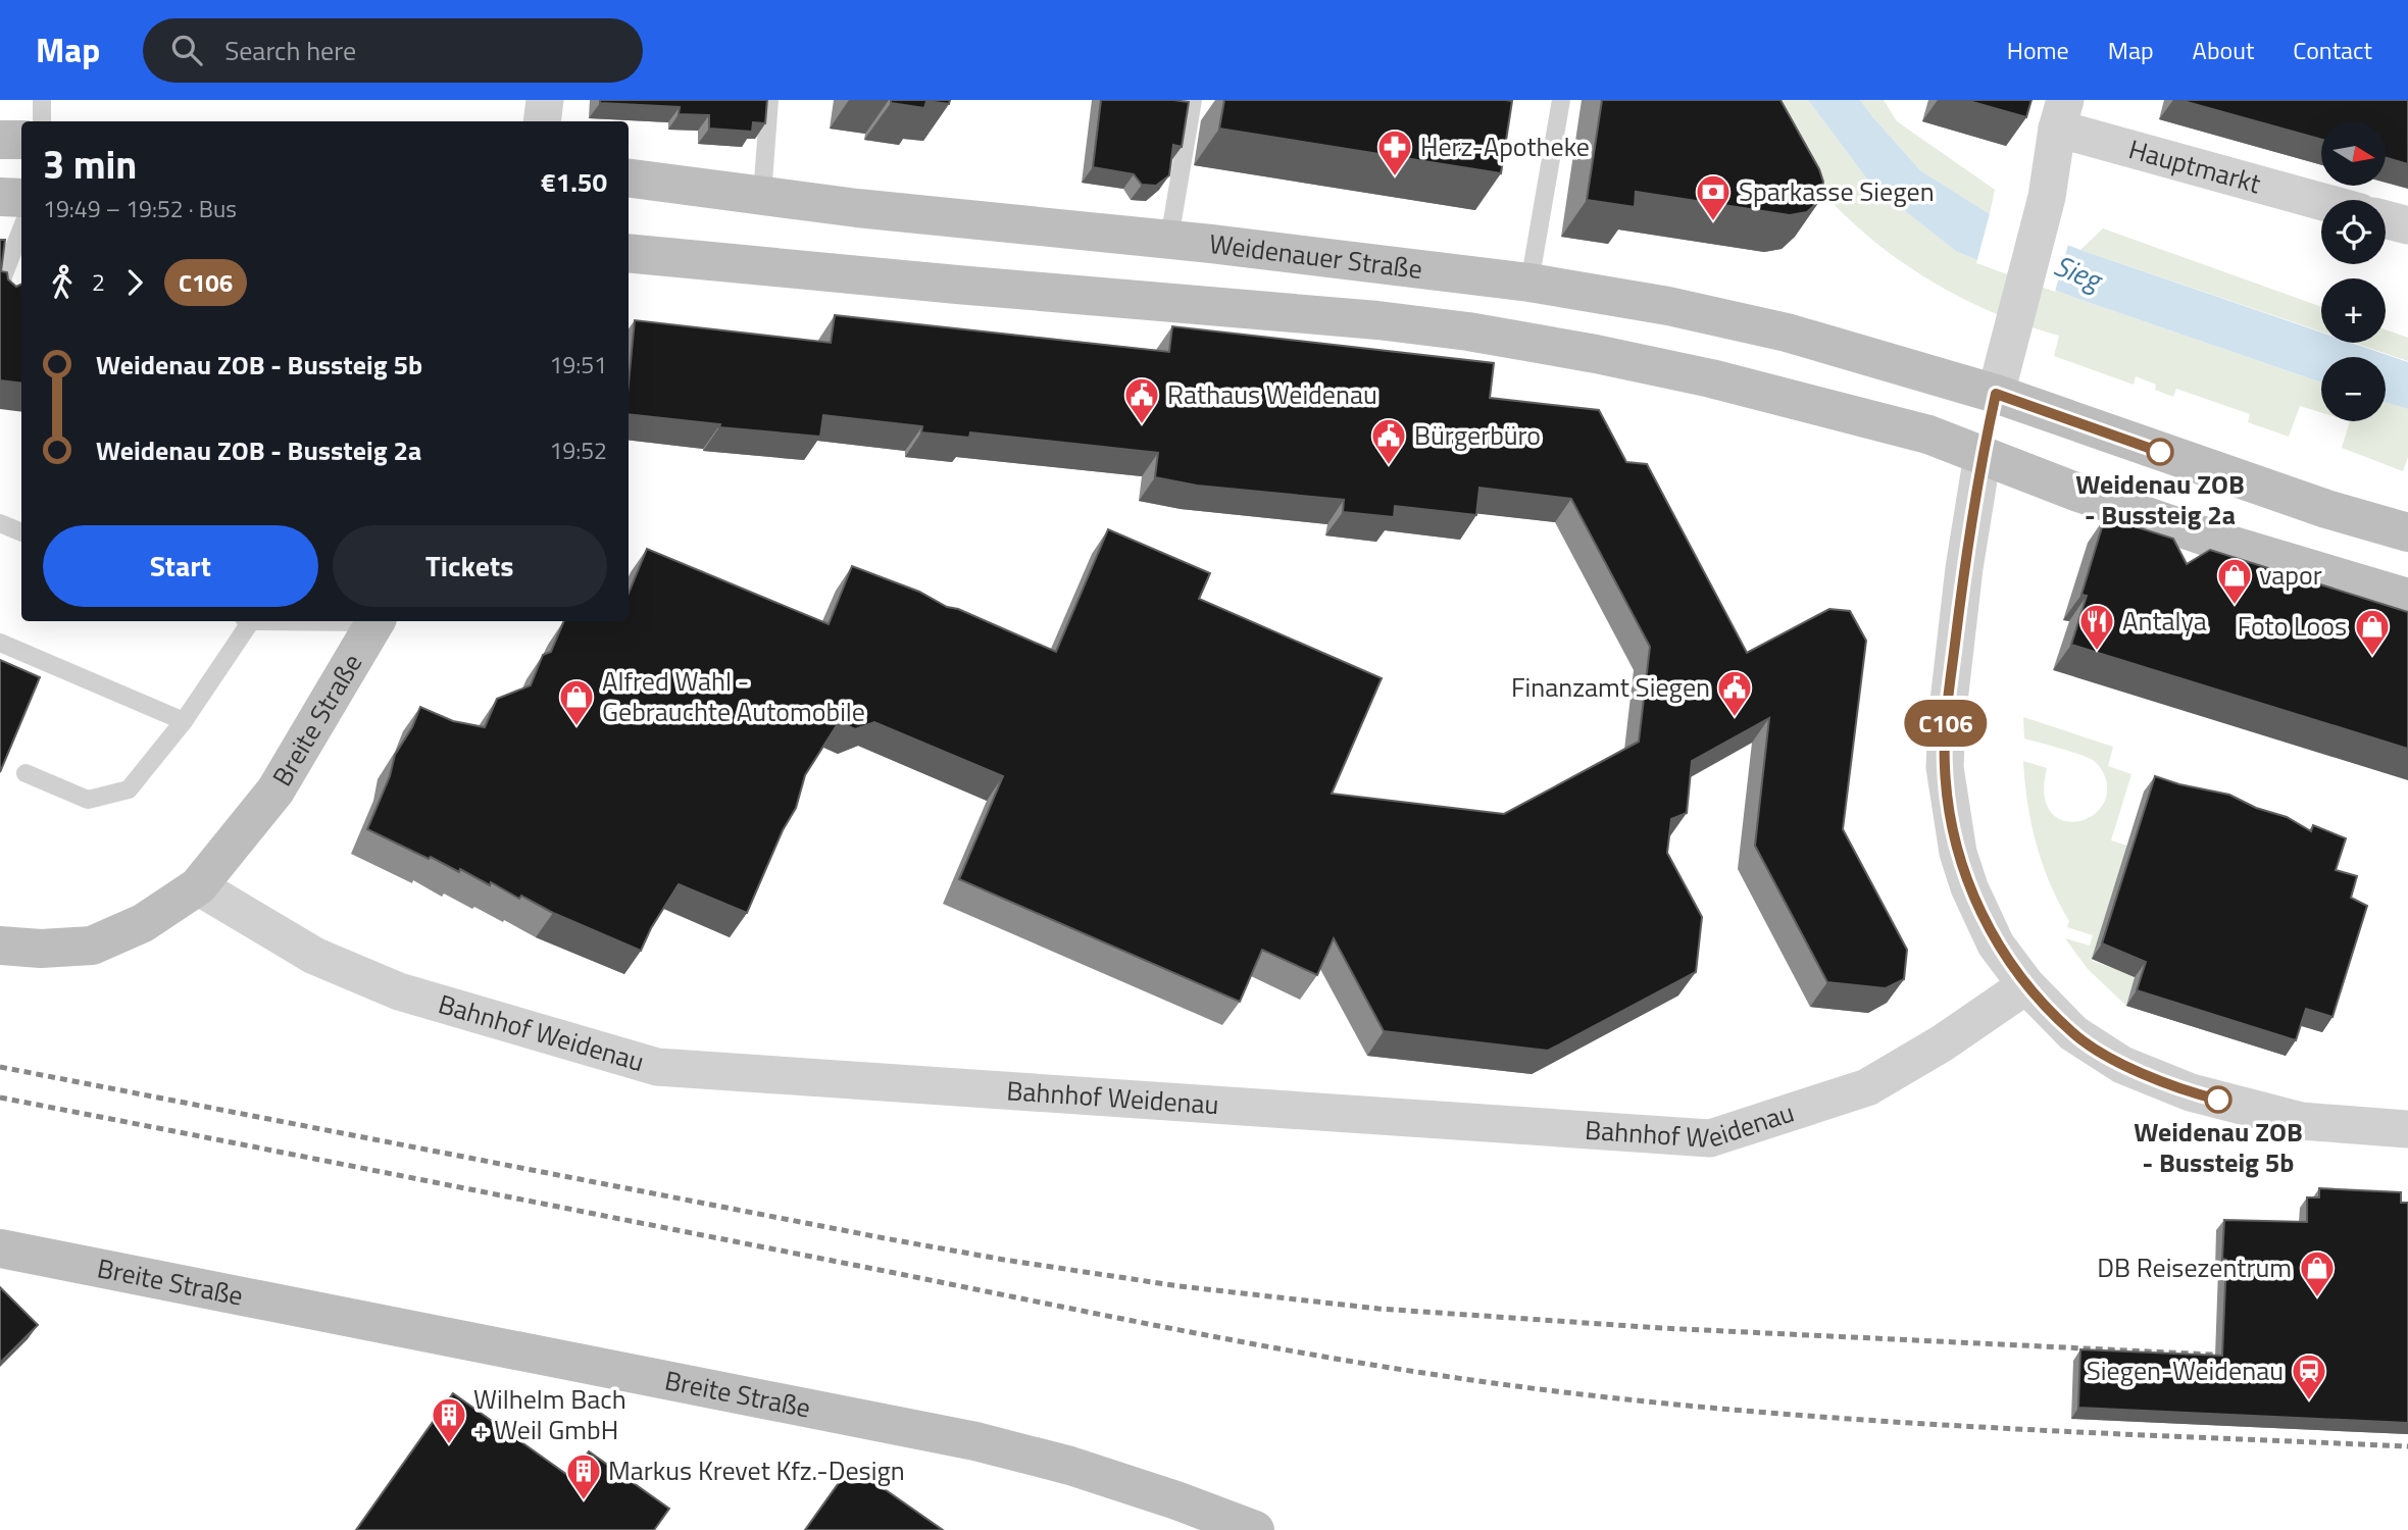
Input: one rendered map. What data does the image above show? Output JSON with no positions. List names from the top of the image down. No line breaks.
{"streets":{"main road":["Weidenauer Straße","Breite Straße"],"street":["Hauptmarkt","Bahnhof Weidenau"]},"crossings":[["Breite Straße","Bahnhof Weidenau"]],"water":["Sieg"],"places":{"pharmacy":["Herz-Apotheke"],"bank":["Sparkasse Siegen"],"public building":["Rathaus Weidenau","Bürgerbüro","Finanzamt Siegen"],"other":["Weidenau ZOB - Bussteig 2a","Weidenau ZOB - Bussteig 5b"],"shop":["vapor","Foto Loos","Alfred Wahl - Gebrauchte Automobile","DB Reisezentrum"],"restaurant":["Antalya"],"station":["Siegen-Weidenau"],"building":["Wilhelm Bach + Weil GmbH","Markus Krevet Kfz.-Design"]},"lines":["bus line C106"],"north":"right","page":{"header":"Map","search":"Search here","nav":["Home","Map","About","Contact"],"on_map":"C106","map_buttons":["+","−"],"heading":["3 min","19:49 – 19:52 · Bus","€1.50"],"legs":["2","C106"],"list":[{"name":"Weidenau ZOB - Bussteig 5b","value":"19:51"},{"name":"Weidenau ZOB - Bussteig 2a","value":"19:52"}],"buttons":["Start","Tickets"]}}
